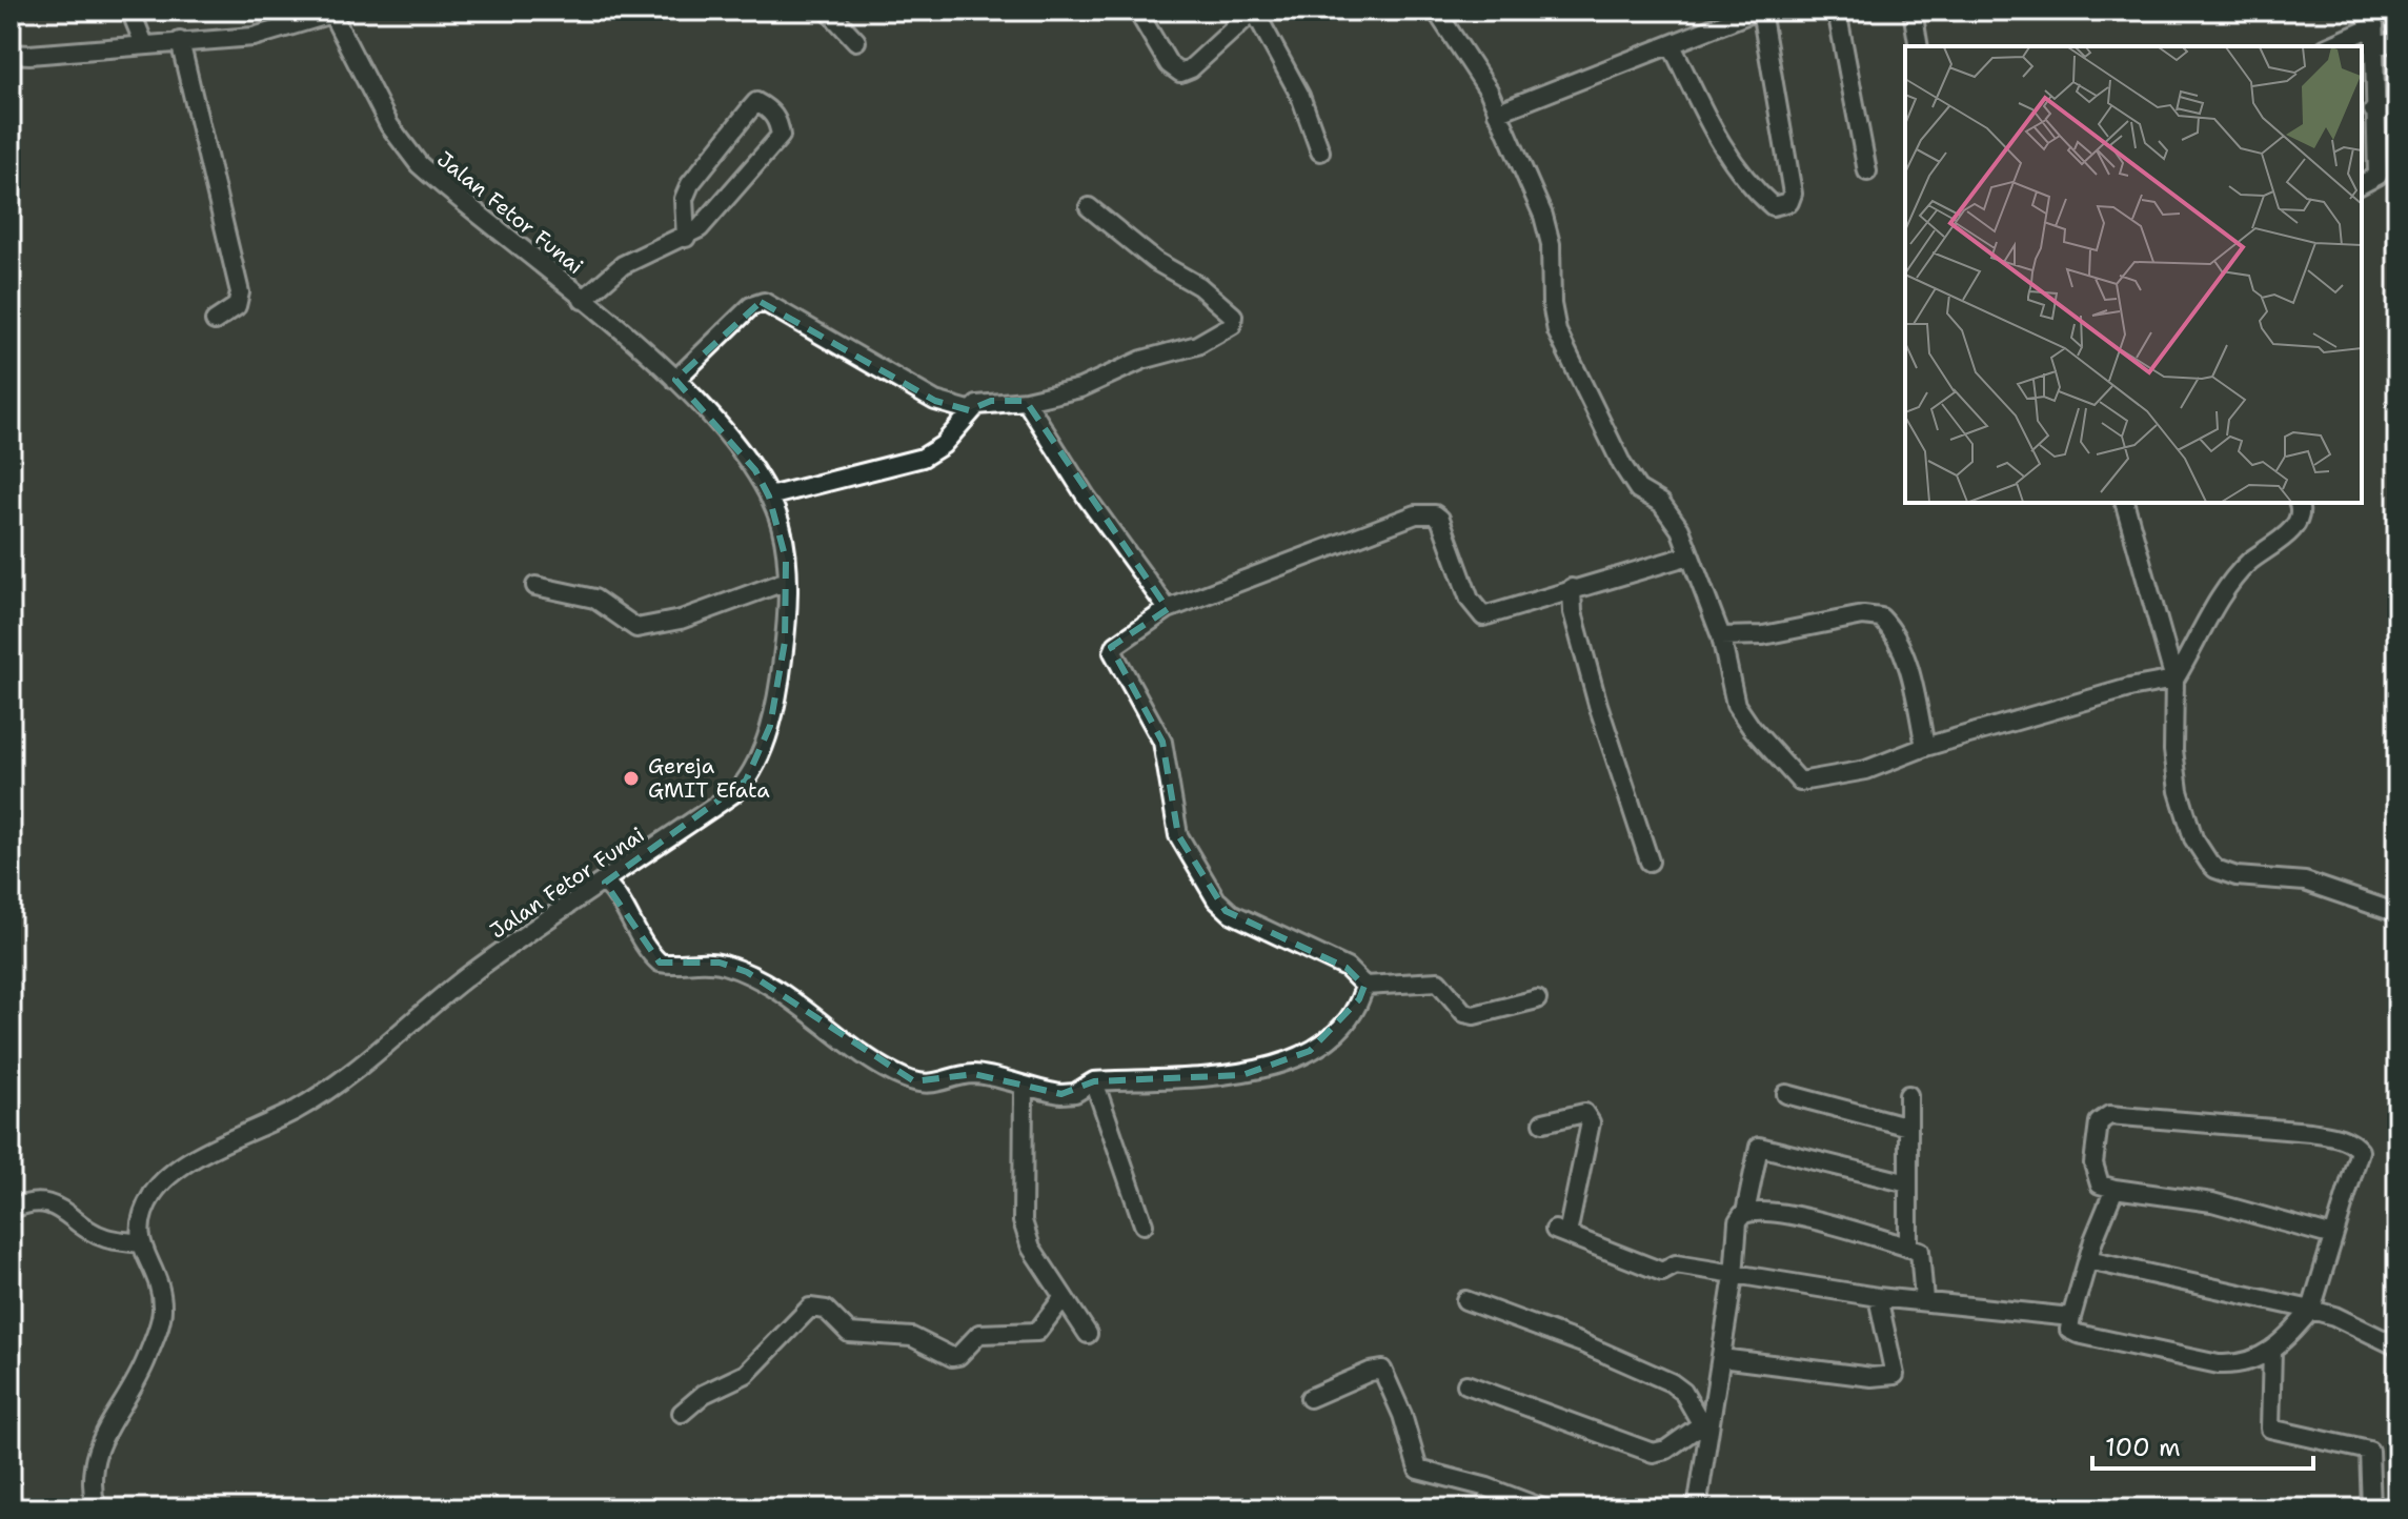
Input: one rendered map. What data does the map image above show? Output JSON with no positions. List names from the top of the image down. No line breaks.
{"streets":{"street":["Jalan Fetor Funai"]},"places":["Gereja GMIT Efata"],"scale_bar":"100 m"}
